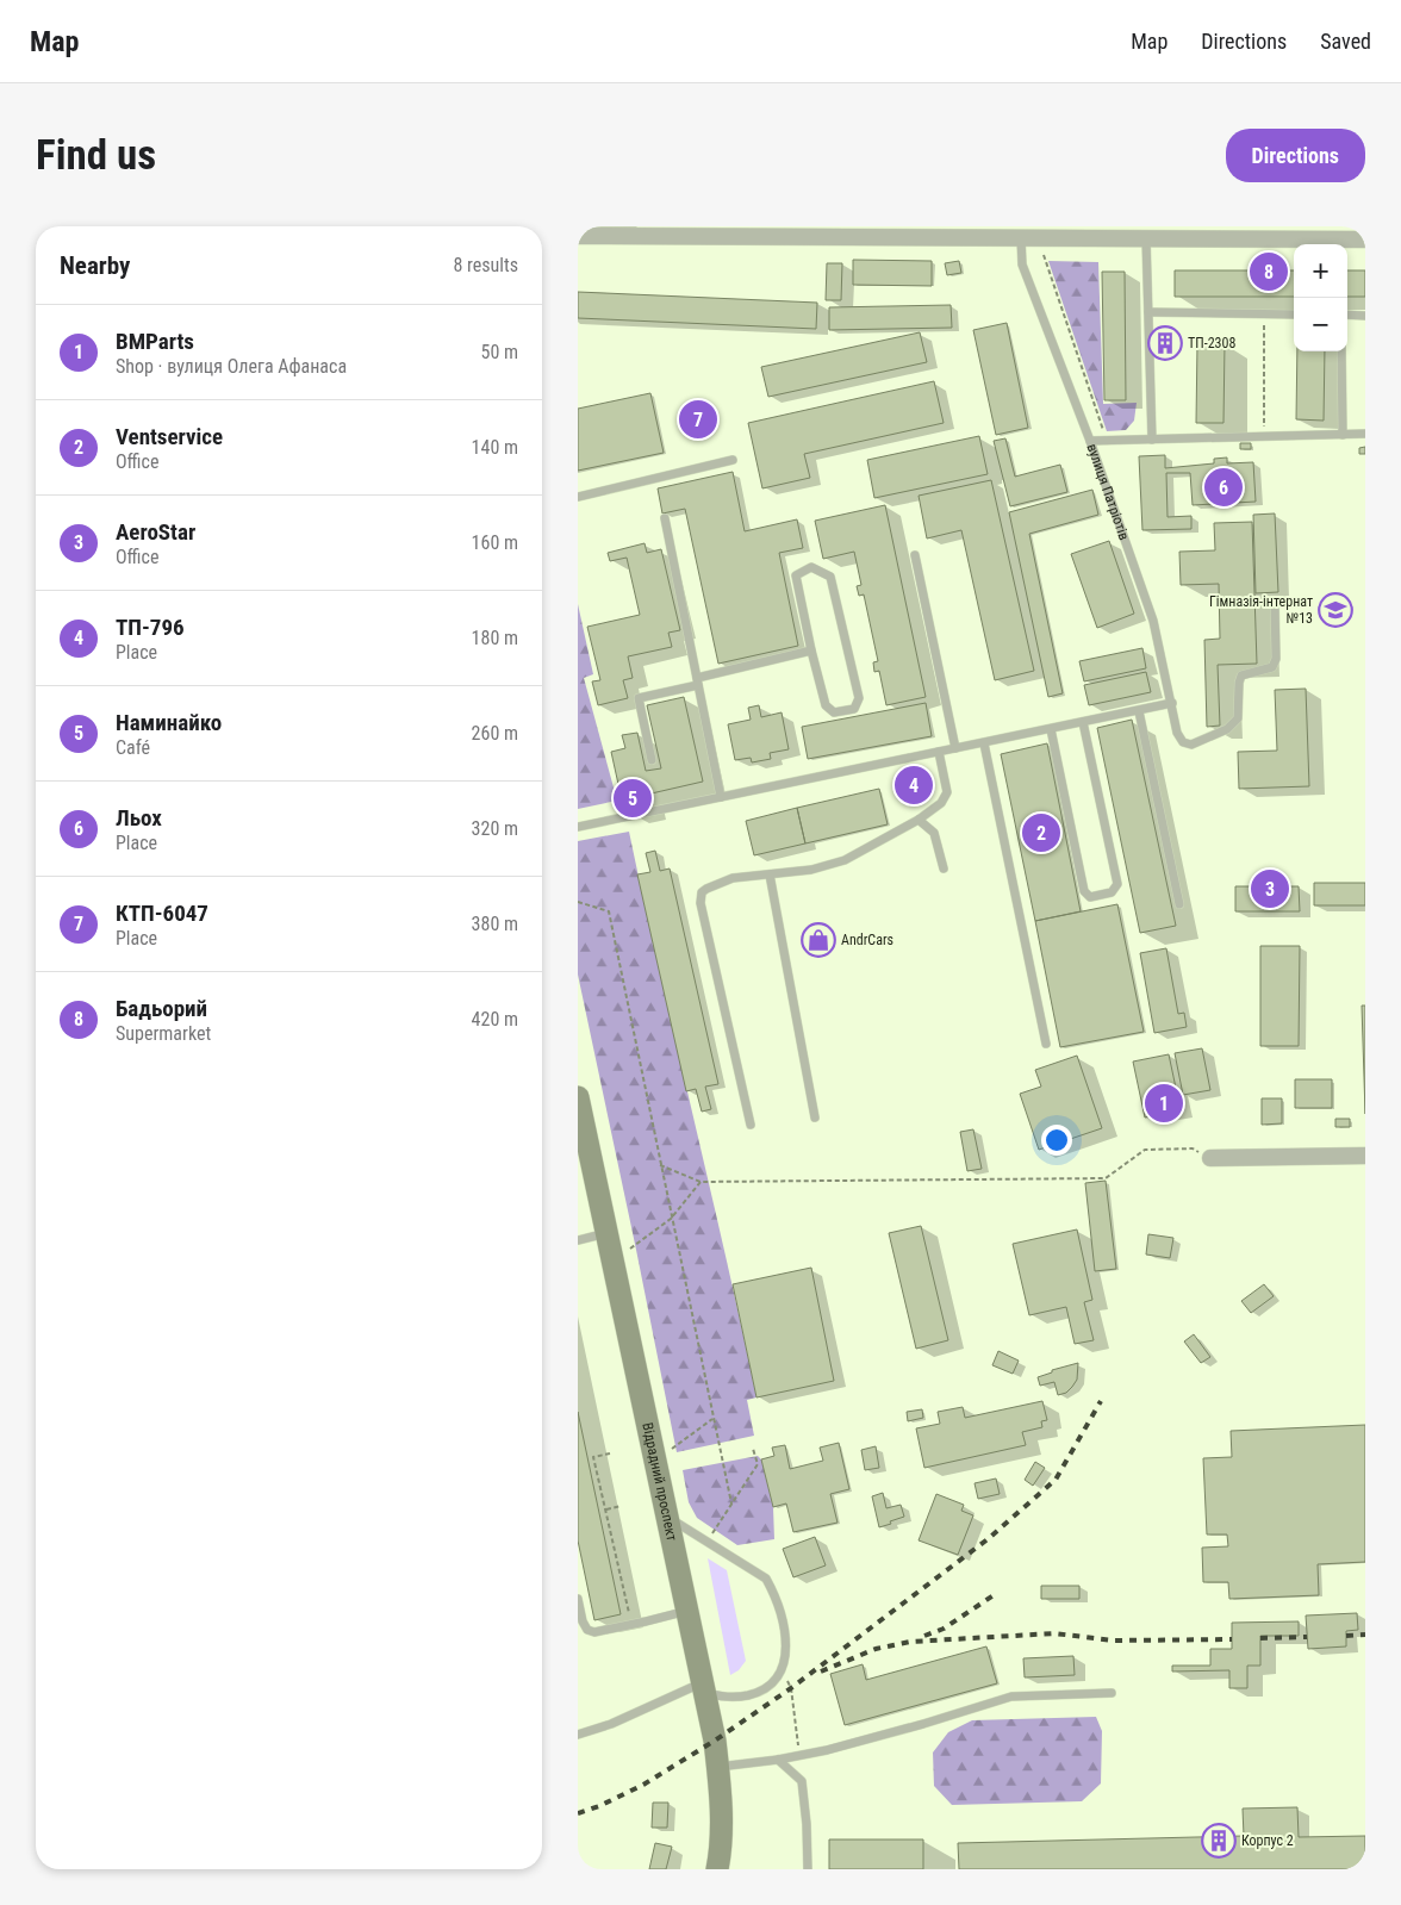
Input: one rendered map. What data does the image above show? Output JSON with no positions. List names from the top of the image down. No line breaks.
{"streets":{"main road":["Відрадний проспект"],"lane":["вулиця Патріотів"]},"places":{"building":["ТП-2308","Корпус 2"],"school or university":["Гімназія-інтернат №13"],"shop":["AndrCars"]},"page":{"header":"Map","nav":["Map","Directions","Saved"],"buttons":"Directions","title":"Find us","heading":["Nearby","8 results"],"map_buttons":["+","−"],"pins":["8","7","6","4","5","2","3","1"],"list":[{"mark":"1","name":"BMParts","note":"Shop · вулиця Олега Афанаса","value":"50 m"},{"mark":"2","name":"Ventservice","note":"Office","value":"140 m"},{"mark":"3","name":"AeroStar","note":"Office","value":"160 m"},{"mark":"4","name":"ТП-796","note":"Place","value":"180 m"},{"mark":"5","name":"Наминайко","note":"Café","value":"260 m"},{"mark":"6","name":"Льох","note":"Place","value":"320 m"},{"mark":"7","name":"КТП-6047","note":"Place","value":"380 m"},{"mark":"8","name":"Бадьорий","note":"Supermarket","value":"420 m"}]}}
